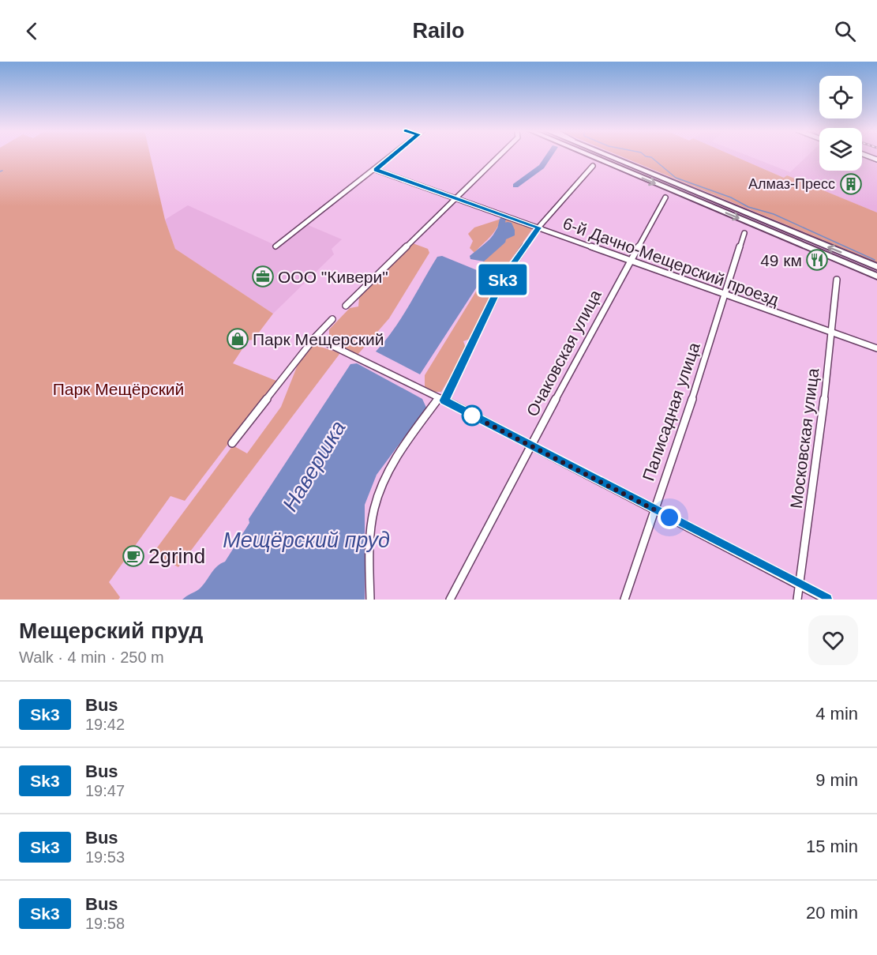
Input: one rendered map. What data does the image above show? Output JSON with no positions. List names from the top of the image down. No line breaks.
{"streets":{"street":["6-й Дачно-Мещерский проезд","Очаковская улица","Палисадная улица","Московская улица"]},"crossings":[["6-й Дачно-Мещерский проезд","Очаковская улица"],["6-й Дачно-Мещерский проезд","Палисадная улица"],["6-й Дачно-Мещерский проезд","Московская улица"]],"water":["Навершка","Мещёрский пруд"],"parks":["Парк Мещёрский"],"places":{"building":["Алмаз-Пресс"],"restaurant":["49 км"],"office":["ООО \"Кивери\""],"shop":["Парк Мещерский"],"cafe":["2grind"]},"lines":["bus line Sk3"],"page":{"header":"Railo","on_map":"Sk3","heading":["Мещерский пруд","Walk · 4 min · 250 m"],"list":[{"mark":"Sk3","name":"Bus","note":"19:42","value":"4 min"},{"mark":"Sk3","name":"Bus","note":"19:47","value":"9 min"},{"mark":"Sk3","name":"Bus","note":"19:53","value":"15 min"},{"mark":"Sk3","name":"Bus","note":"19:58","value":"20 min"}]}}
